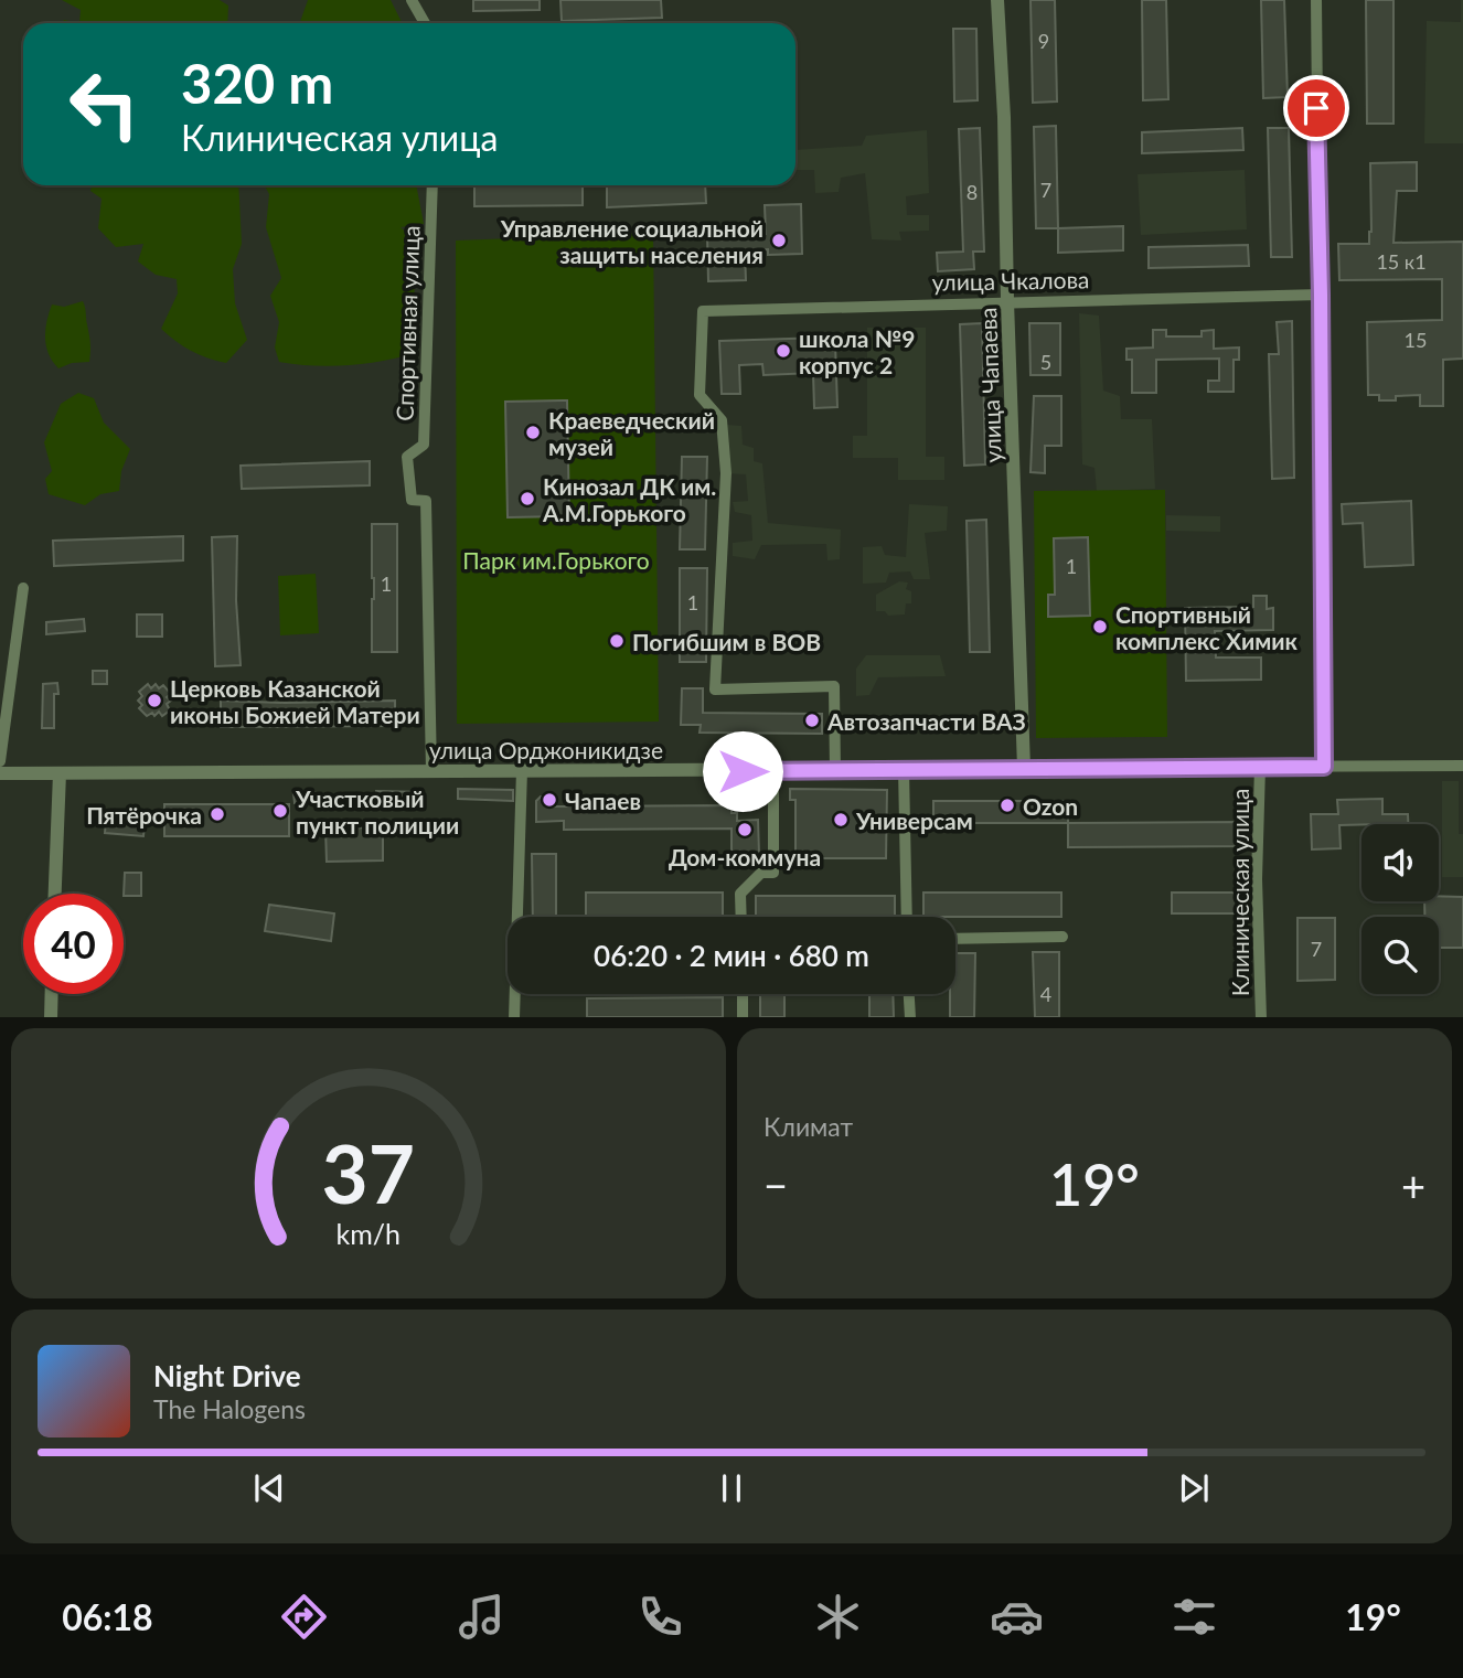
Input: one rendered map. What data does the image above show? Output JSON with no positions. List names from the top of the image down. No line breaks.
{"streets":{"street":["улица Чкалова","Спортивная улица","улица Чапаева","улица Орджоникидзе","Клиническая улица"]},"crossings":[["улица Чкалова","улица Чапаева"],["улица Чкалова","улица Орджоникидзе"],["Спортивная улица","улица Орджоникидзе"],["улица Чапаева","улица Орджоникидзе"],["улица Орджоникидзе","Клиническая улица"]],"parks":["Парк им.Горького"],"places":["Управление социальной защиты населения","школа №9 корпус 2","Краеведческий музей","Кинозал ДК им. А.М.Горького","Спортивный комплекс Химик","Погибшим в ВОВ","Церковь Казанской иконы Божией Матери","Автозапчасти ВАЗ","Чапаев","Ozon","Участковый пункт полиции","Пятёрочка","Универсам","Дом-коммуна"],"house_numbers":["9","7","8","15 к1","15","5","1","1","1","7","4"],"page":{"turn":["320 m","Клиническая улица"],"limit":"40","trip":"06:20 · 2 мин · 680 m","tile":"Климат","heat":["−","19°","+"],"song":["Night Drive","The Halogens"],"tabs":["06:18","19°"],"gauge":["37","km/h"]}}
